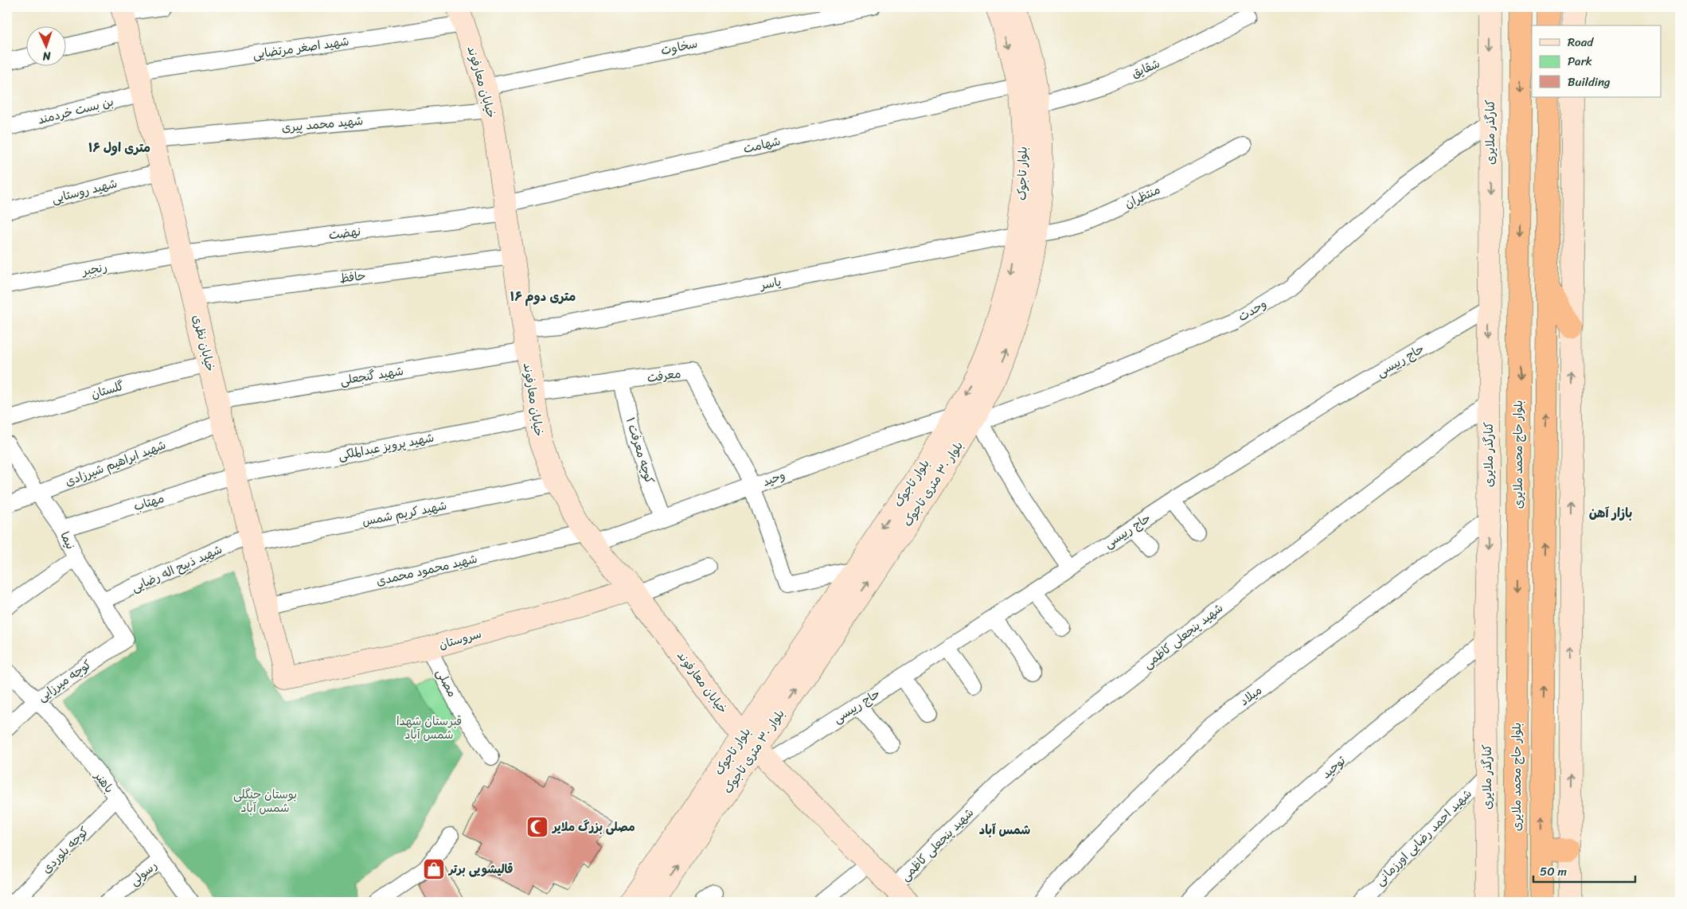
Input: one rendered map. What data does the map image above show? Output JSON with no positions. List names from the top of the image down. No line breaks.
{"streets":{"highway":["بلوار حاج محمد ملایری"],"street":["سخاوت","شهید اصغر مرتضایی","شقایق","خیابان معارفوند","بن بست خردمند","شهید محمد پیری","کنارگذر ملایری","شهامت","بلوار تاجوک","شهید روستایی","منتظران","نهضت","رنجبر","حافظ","یاسر","وحدت","خیابان نظری","حاج رییسی","شهید گنجعلی","معرفت","گلستان","شهید پرویز عبدالملکی","کوچه معرفت ۱","شهید ابراهیم شیرزادی","وحید","بلوار ۳۰ متری تاجوک","مهتاب","شهید کریم شمس","نیما","شهید ذبیح اله رضایی","شهید محمود محمدی","شهید پنجعلی کاظمی","سروستان","کوچه میرزایی","مصلی","میلاد","توحید","باهنر","شهید احمد رضایی اورزمانی","کوچه بلوردی","رسولی"]},"crossings":[["سخاوت","خیابان معارفوند"],["شهید اصغر مرتضایی","خیابان معارفوند"],["شهید اصغر مرتضایی","خیابان نظری"],["شقایق","بلوار ۳۰ متری تاجوک"],["خیابان معارفوند","شهید محمد پیری"],["خیابان معارفوند","شهامت"],["خیابان معارفوند","بلوار تاجوک"],["خیابان معارفوند","نهضت"],["خیابان معارفوند","حافظ"],["خیابان معارفوند","یاسر"],["خیابان معارفوند","حاج رییسی"],["خیابان معارفوند","شهید گنجعلی"],["خیابان معارفوند","معرفت"],["خیابان معارفوند","شهید پرویز عبدالملکی"],["خیابان معارفوند","وحید"],["خیابان معارفوند","بلوار ۳۰ متری تاجوک"],["خیابان معارفوند","شهید کریم شمس"],["خیابان معارفوند","شهید محمود محمدی"],["خیابان معارفوند","شهید پنجعلی کاظمی"],["خیابان معارفوند","سروستان"],["بن بست خردمند","خیابان نظری"],["شهید محمد پیری","خیابان نظری"],["کنارگذر ملایری","وحدت"],["کنارگذر ملایری","حاج رییسی"],["کنارگذر ملایری","شهید پنجعلی کاظمی"],["کنارگذر ملایری","میلاد"],["کنارگذر ملایری","توحید"],["کنارگذر ملایری","شهید احمد رضایی اورزمانی"],["شهامت","بلوار تاجوک"],["شهامت","نهضت"],["بلوار تاجوک","منتظران"],["بلوار تاجوک","یاسر"],["بلوار تاجوک","وحدت"],["بلوار تاجوک","حاج رییسی"],["بلوار تاجوک","وحید"],["بلوار تاجوک","بلوار ۳۰ متری تاجوک"],["شهید روستایی","خیابان نظری"],["منتظران","یاسر"],["منتظران","بلوار ۳۰ متری تاجوک"],["نهضت","رنجبر"],["نهضت","خیابان نظری"],["رنجبر","خیابان نظری"],["حافظ","خیابان نظری"],["یاسر","بلوار ۳۰ متری تاجوک"],["وحدت","وحید"],["وحدت","بلوار ۳۰ متری تاجوک"],["خیابان نظری","شهید گنجعلی"],["خیابان نظری","گلستان"],["خیابان نظری","شهید پرویز عبدالملکی"],["خیابان نظری","شهید ابراهیم شیرزادی"],["خیابان نظری","مهتاب"],["خیابان نظری","شهید کریم شمس"],["خیابان نظری","شهید ذبیح اله رضایی"],["خیابان نظری","شهید محمود محمدی"],["خیابان نظری","سروستان"],["حاج رییسی","بلوار ۳۰ متری تاجوک"],["شهید گنجعلی","شهید ابراهیم شیرزادی"],["معرفت","کوچه معرفت ۱"],["معرفت","وحید"],["شهید پرویز عبدالملکی","مهتاب"],["کوچه معرفت ۱","وحید"],["شهید ابراهیم شیرزادی","نیما"],["وحید","بلوار ۳۰ متری تاجوک"],["وحید","شهید محمود محمدی"],["مهتاب","نیما"],["شهید کریم شمس","شهید ذبیح اله رضایی"],["نیما","شهید ذبیح اله رضایی"],["نیما","کوچه میرزایی"],["سروستان","مصلی"],["کوچه میرزایی","باهنر"],["باهنر","کوچه بلوردی"],["باهنر","رسولی"]],"one_way":["بلوار ۳۰ متری تاجوک"],"districts":["۱۶ متری اول","۱۶ متری دوم","بازار آهن","شمس آباد"],"parks":["قبرستان شهدا شمس آباد","بوستان جنگلی شمس آباد"],"places":{"mosque":["مصلی بزرگ ملایر"],"shop":["قالیشویی برتر"]},"legend":["Road","Park","Building"],"scale_bar":"50 m","north":"bottom"}
